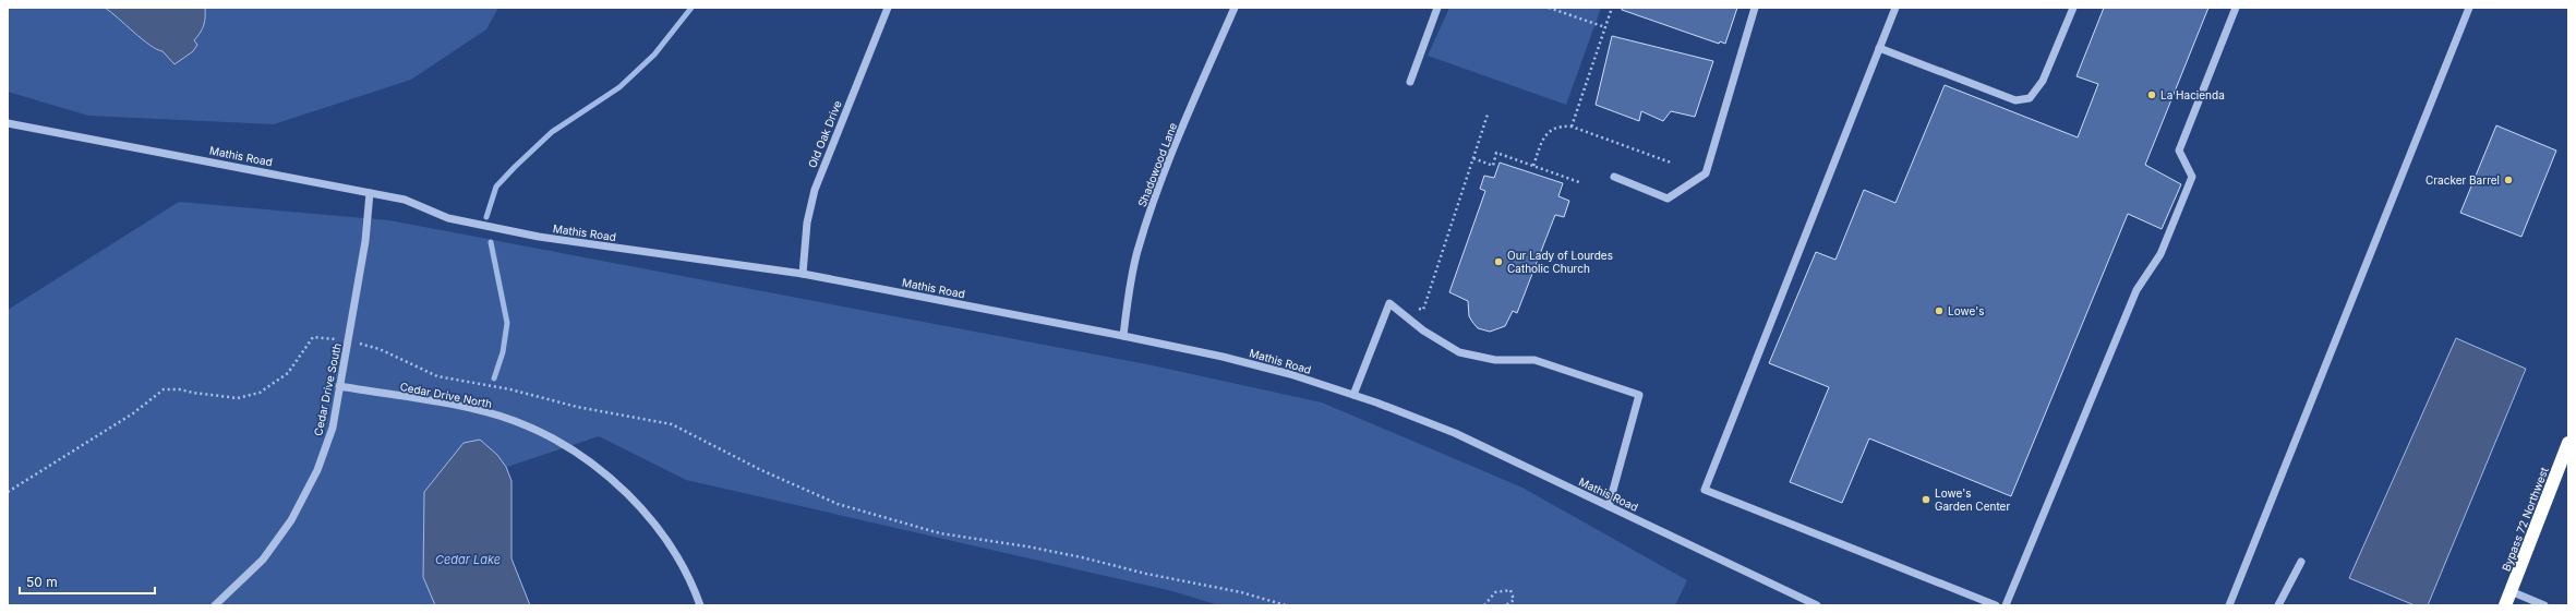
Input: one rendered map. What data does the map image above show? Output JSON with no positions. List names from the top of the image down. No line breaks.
{"streets":{"highway":["Bypass 72 Northwest"],"street":["Old Oak Drive","Mathis Road","Shadowood Lane","Cedar Drive South","Cedar Drive North"]},"crossings":[["Old Oak Drive","Mathis Road"],["Mathis Road","Shadowood Lane"],["Mathis Road","Cedar Drive South"],["Cedar Drive South","Cedar Drive North"]],"water":["Cedar Lake"],"places":["La Hacienda","Cracker Barrel","Our Lady of Lourdes Catholic Church","Lowe's","Lowe's Garden Center"],"scale_bar":"50 m"}
